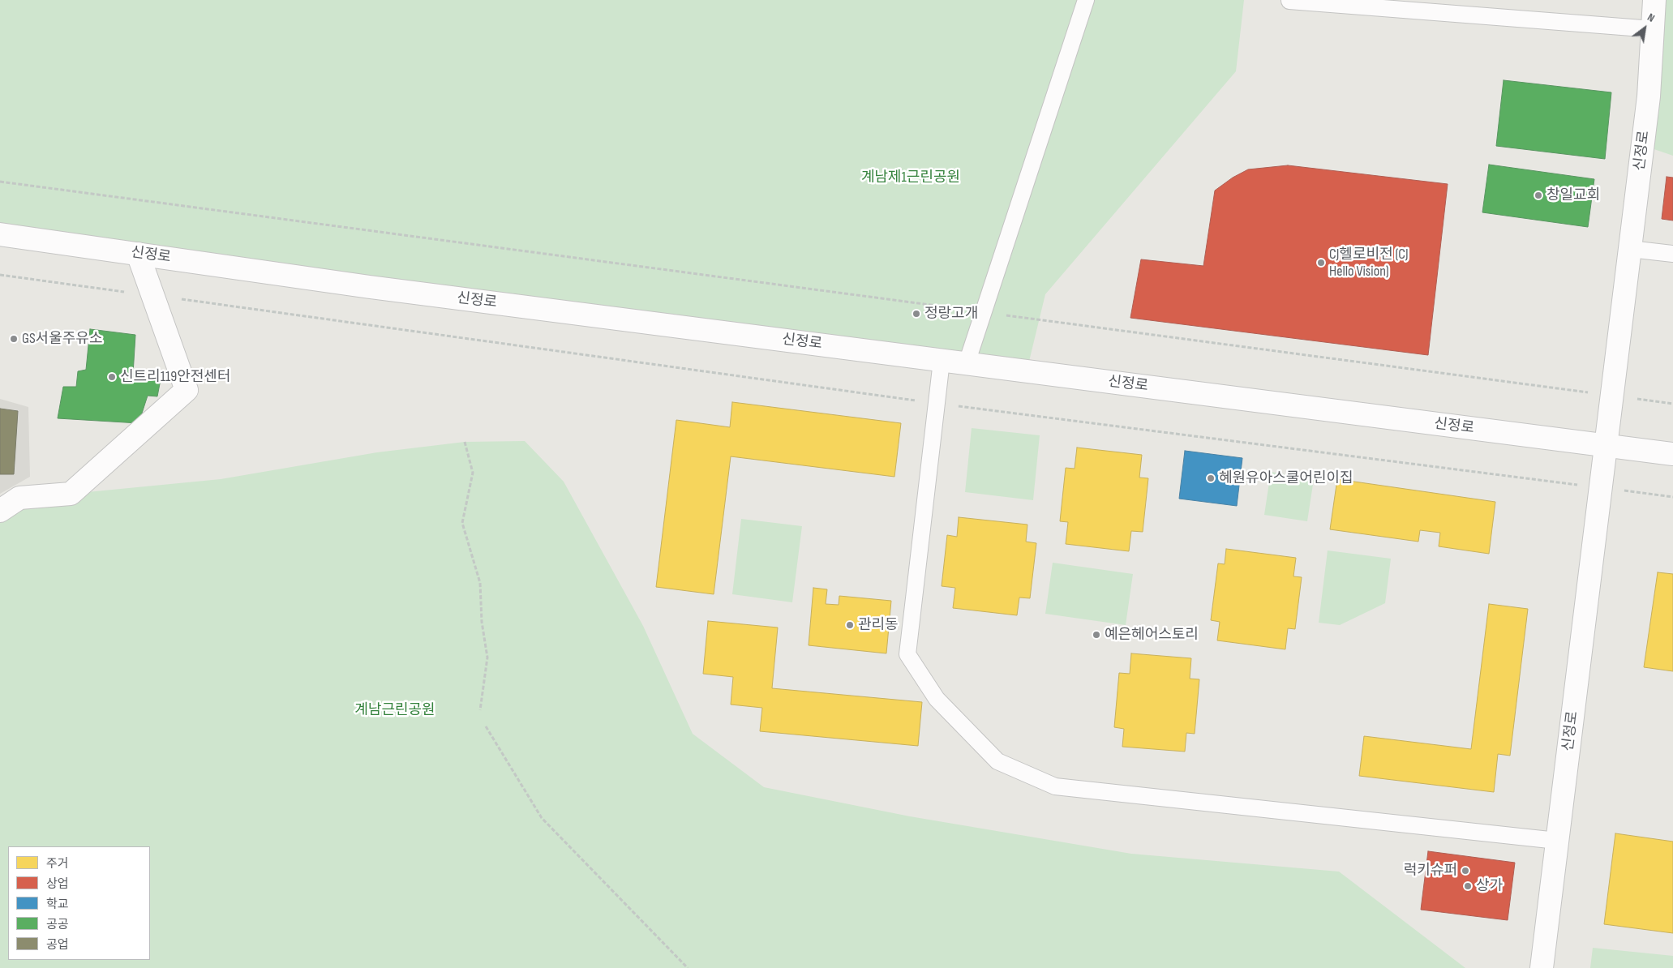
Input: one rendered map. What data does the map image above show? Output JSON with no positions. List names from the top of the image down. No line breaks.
{"streets":{"main road":["신정로"]},"parks":["계남제1근린공원","계남근린공원"],"places":["창일교회","CJ헬로비전 (CJ Hello Vision)","정랑고개","GS서울주유소","신트리119안전센터","혜원유아스쿨어린이집","관리동","예은헤어스토리","럭키슈퍼","상가"],"legend":["주거","상업","학교","공공","공업"],"north":"top right"}
